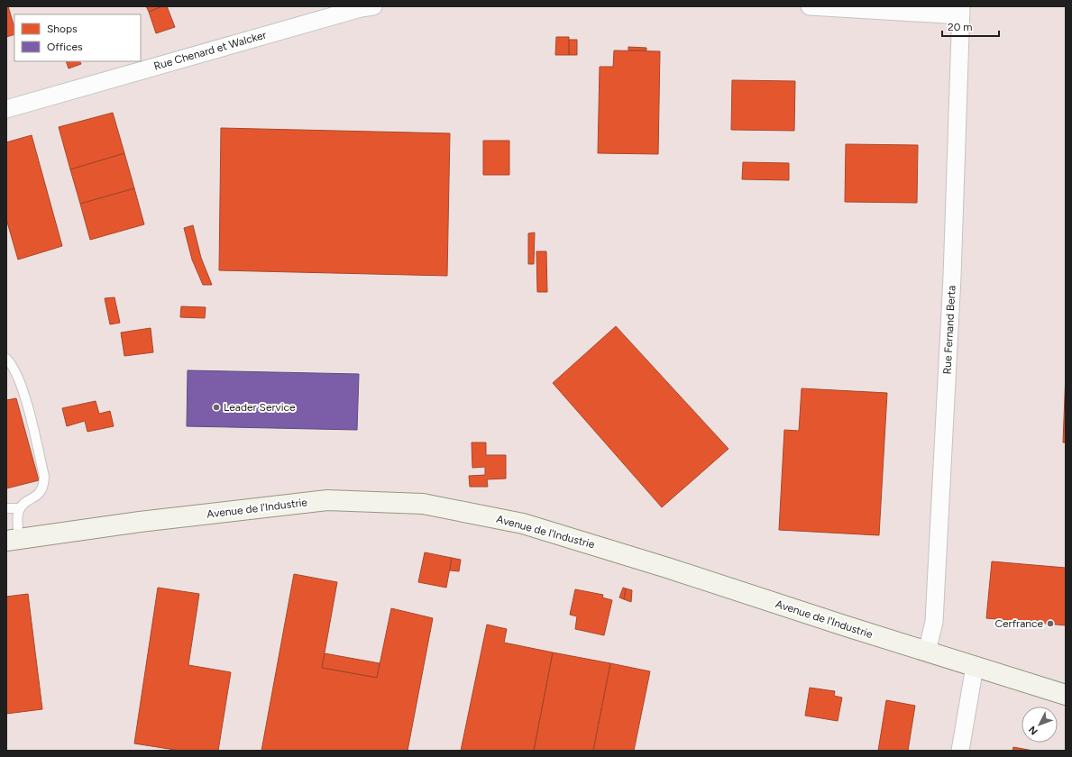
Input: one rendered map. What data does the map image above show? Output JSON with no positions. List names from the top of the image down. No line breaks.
{"streets":{"main road":["Avenue de l'Industrie"],"street":["Rue Chenard et Walcker","Rue Fernand Berta"]},"crossings":[["Rue Fernand Berta","Avenue de l'Industrie"]],"places":["Leader Service","Cerfrance"],"legend":["Shops","Offices"],"scale_bar":"20 m","north":"bottom left"}
